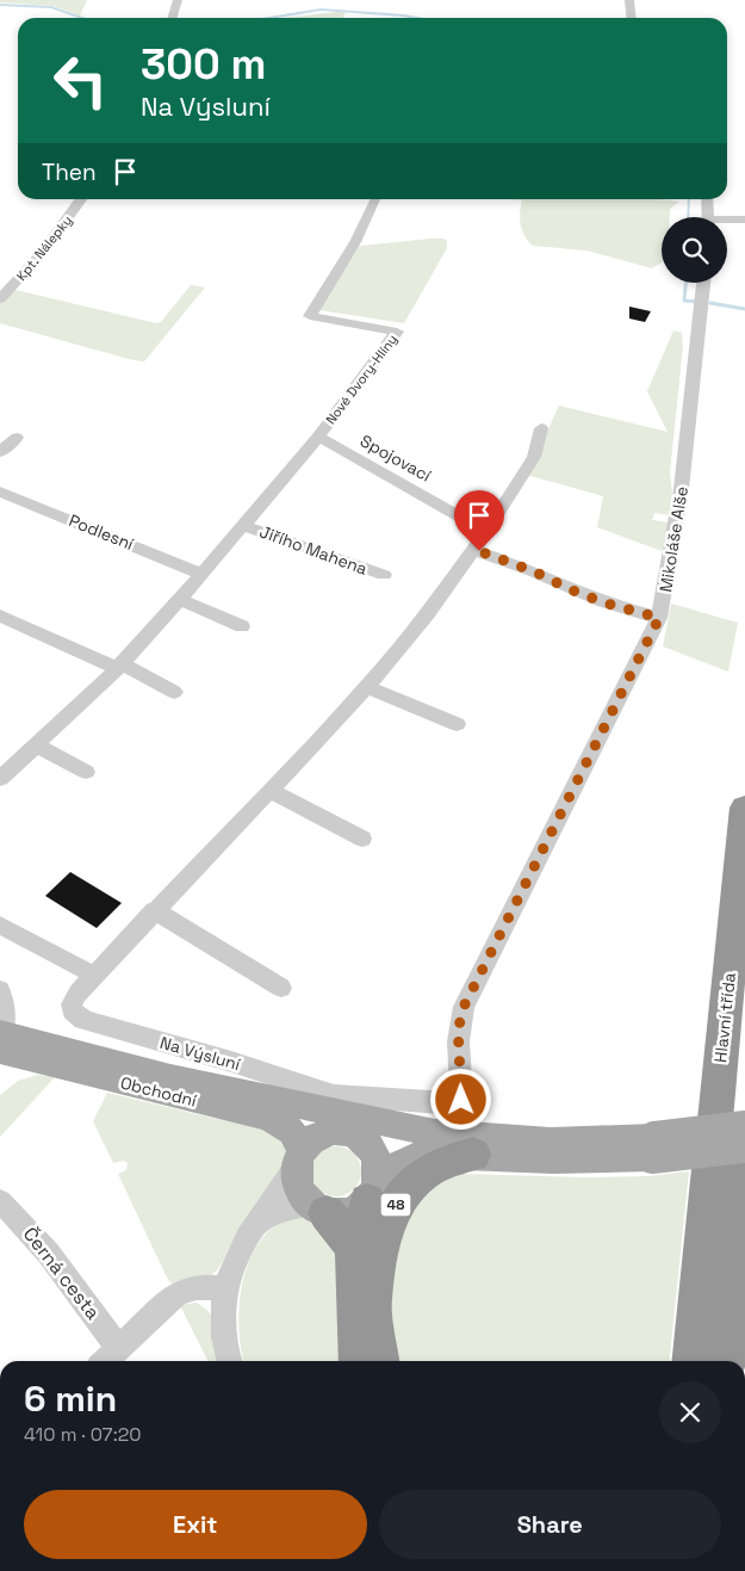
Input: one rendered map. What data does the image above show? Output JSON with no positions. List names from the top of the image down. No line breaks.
{"streets":{"highway":["Hlavní třída","48"],"main road":["Obchodní"],"street":["Kpt. Nálepky","Nové Dvory-Hlíny","Spojovací","Podlesní","Mikoláše Alše","Jiřího Mahena","Na Výsluní","Černá cesta"]},"crossings":[["Nové Dvory-Hlíny","Spojovací"],["Nové Dvory-Hlíny","Jiřího Mahena"],["Spojovací","Jiřího Mahena"],["Spojovací","Na Výsluní"],["Podlesní","Jiřího Mahena"],["Mikoláše Alše","Na Výsluní"],["Obchodní","48"]],"page":{"turn":["300 m","Na Výsluní"],"then":"Then","heading":["6 min","410 m · 07:20"],"buttons":["Exit","Share"]}}
